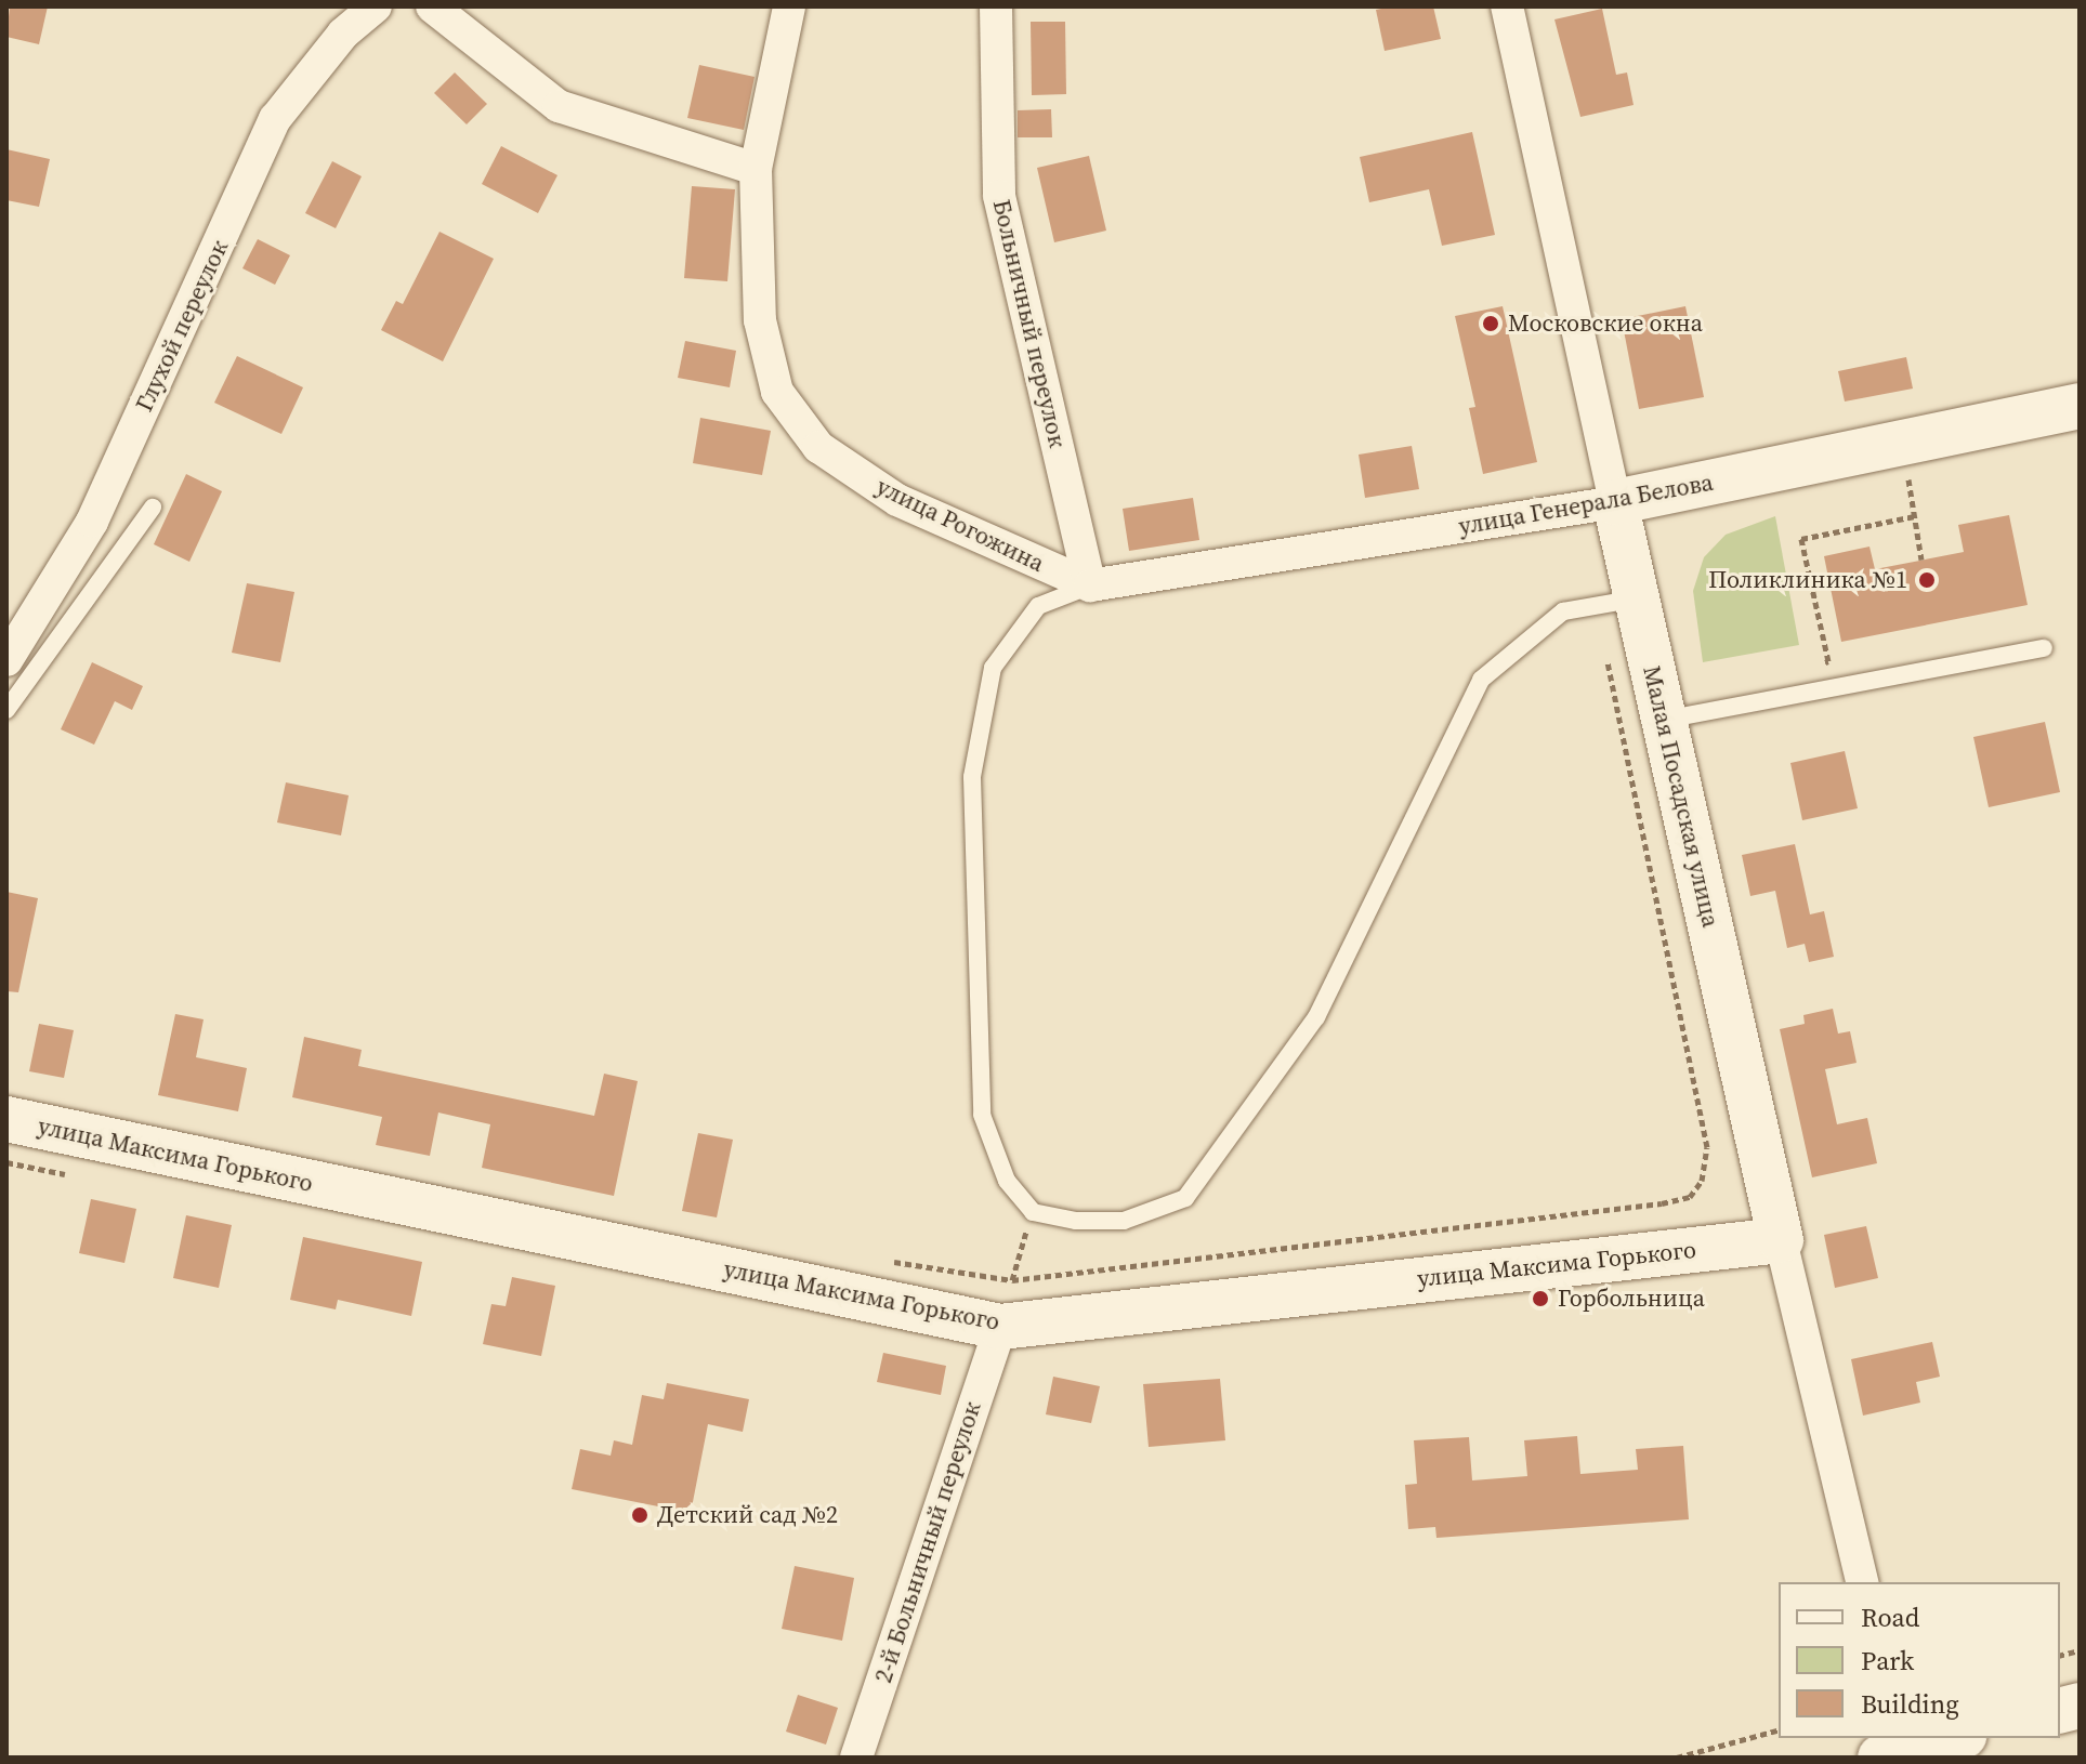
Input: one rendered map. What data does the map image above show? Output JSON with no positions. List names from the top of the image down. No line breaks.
{"streets":{"main road":["улица Генерала Белова","Малая Посадская улица","улица Максима Горького"],"street":["Больничный переулок","Глухой переулок","улица Рогожина","2-й Больничный переулок"]},"crossings":[["Больничный переулок","улица Генерала Белова"],["Больничный переулок","улица Рогожина"],["улица Генерала Белова","улица Рогожина"],["улица Генерала Белова","Малая Посадская улица"],["Малая Посадская улица","улица Максима Горького"],["улица Максима Горького","2-й Больничный переулок"]],"places":["Московские окна","Поликлиника №1","Горбольница","Детский сад №2"],"legend":["Road","Park","Building"]}
